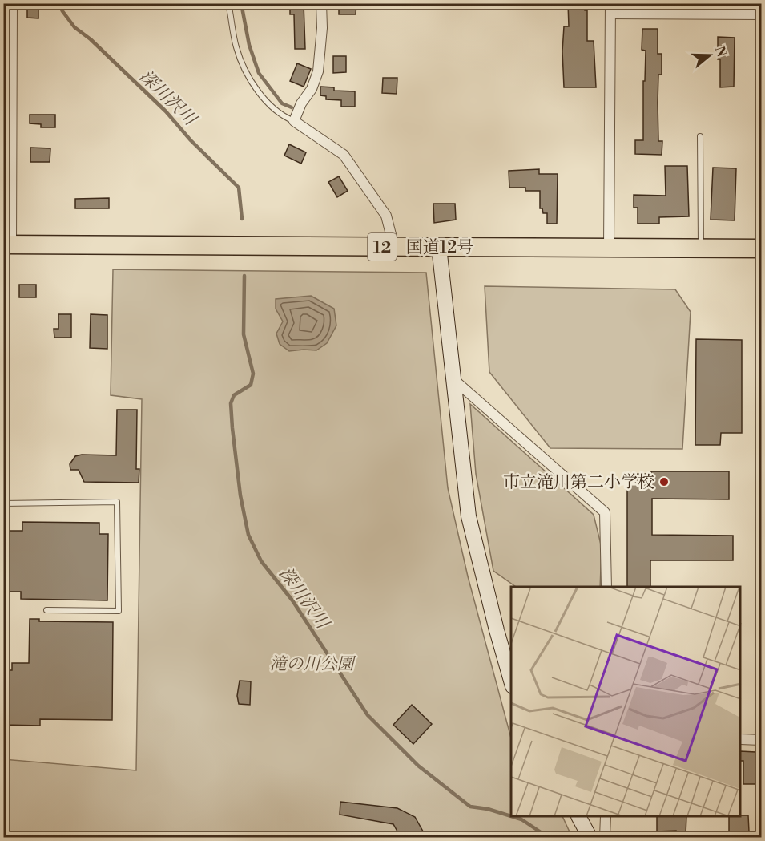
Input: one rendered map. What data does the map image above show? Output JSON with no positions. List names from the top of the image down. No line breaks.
{"streets":{"highway":["12","国道12号"]},"water":["深川沢川"],"parks":["滝の川公園"],"places":["市立滝川第二小学校"],"north":"right"}
